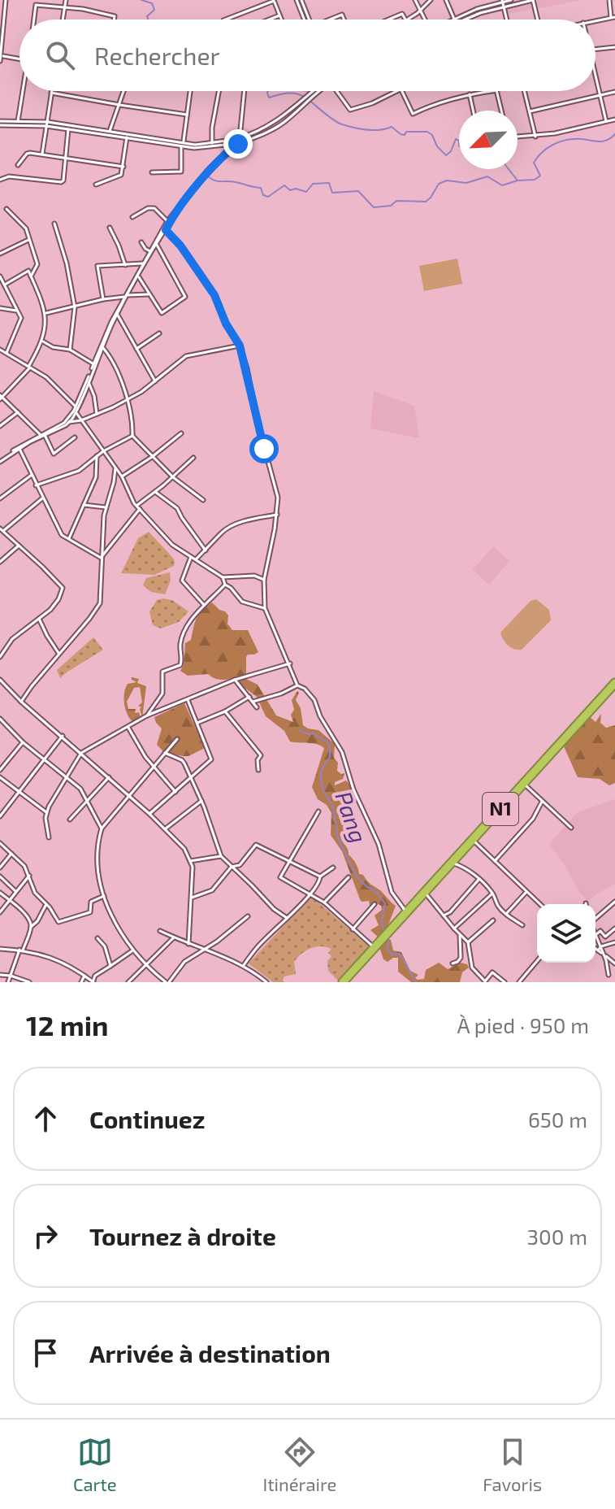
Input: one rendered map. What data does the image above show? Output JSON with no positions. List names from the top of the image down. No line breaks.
{"streets":{"highway":["N1"]},"water":["Pang"],"north":"bottom left","page":{"search":"Rechercher","heading":["12 min","À pied · 950 m"],"list":[["Continuez","650 m"],["Tournez à droite","300 m"],"Arrivée à destination"],"nav":["Carte","Itinéraire","Favoris"]}}
